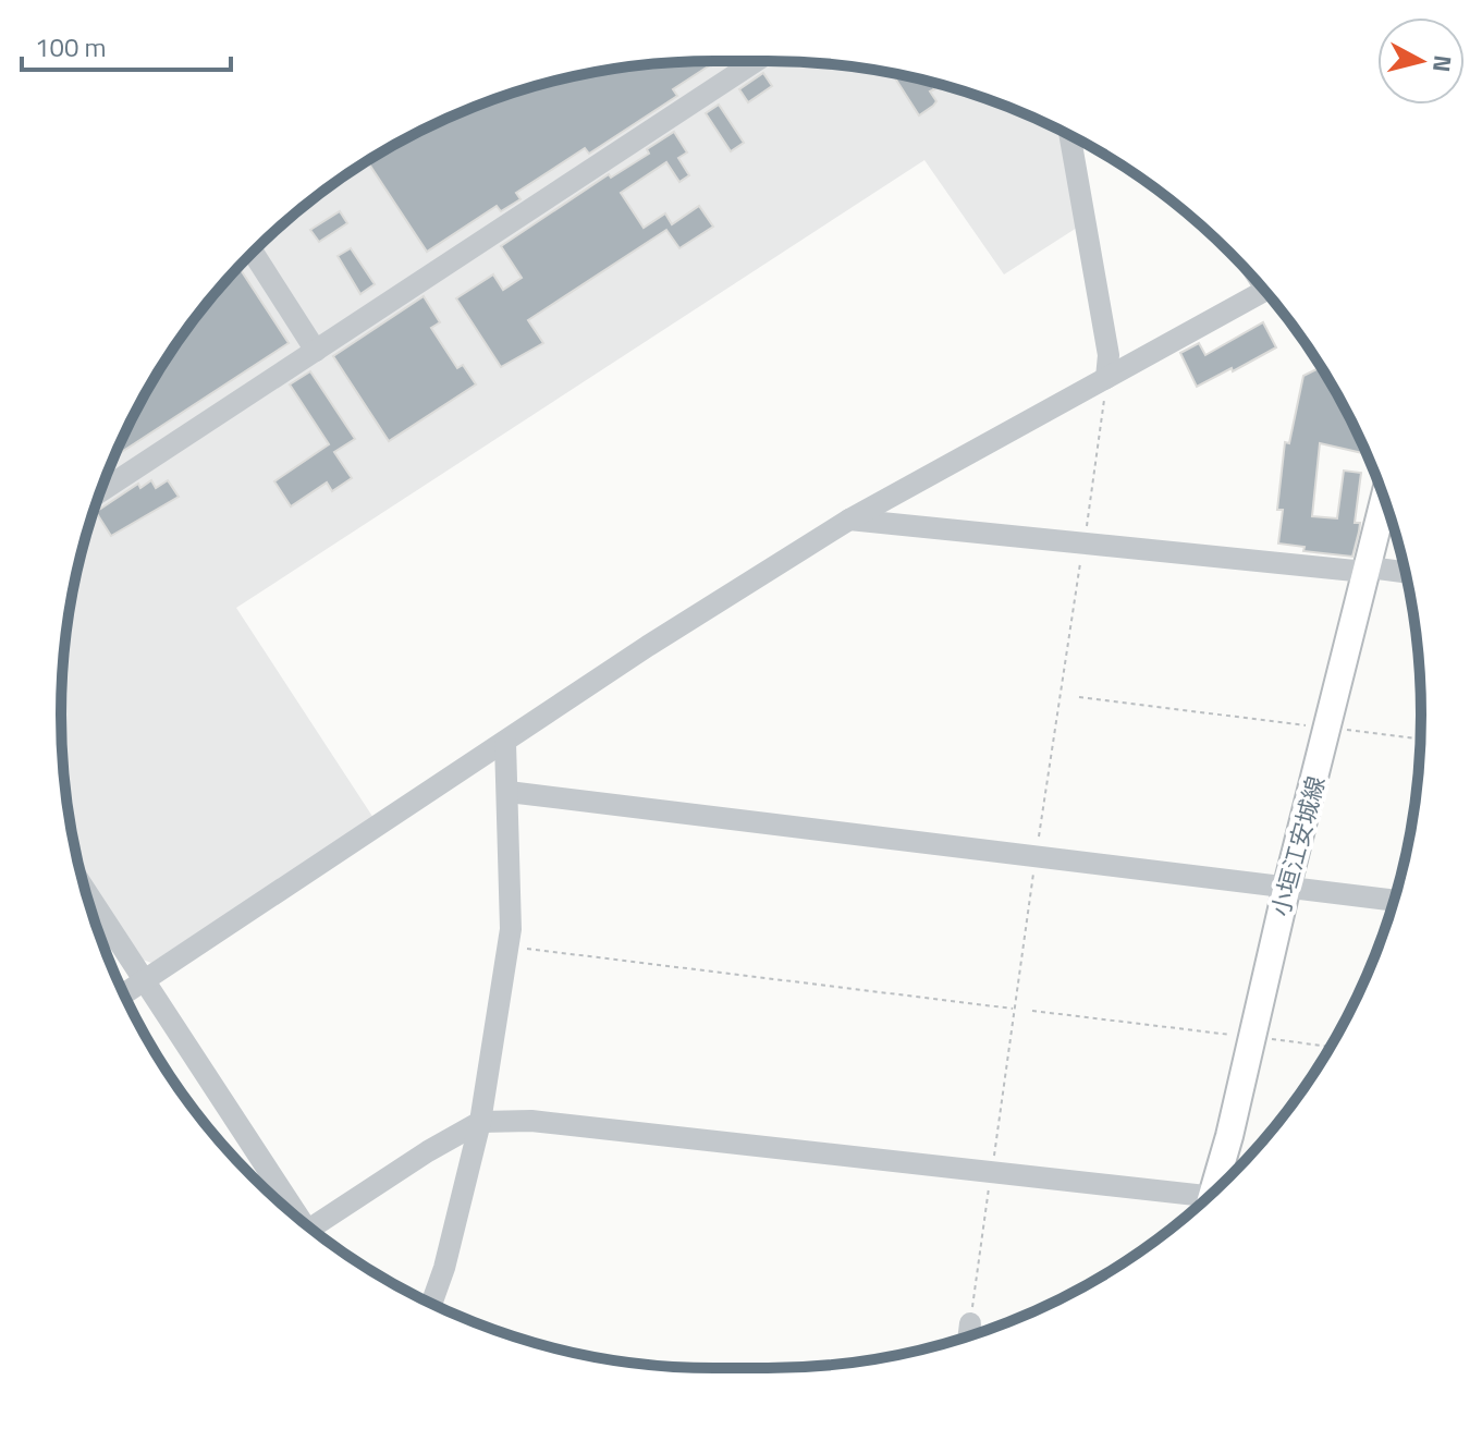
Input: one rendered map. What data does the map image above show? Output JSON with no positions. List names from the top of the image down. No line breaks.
{"streets":{"main road":["小垣江安城線"]},"scale_bar":"100 m","north":"right"}
